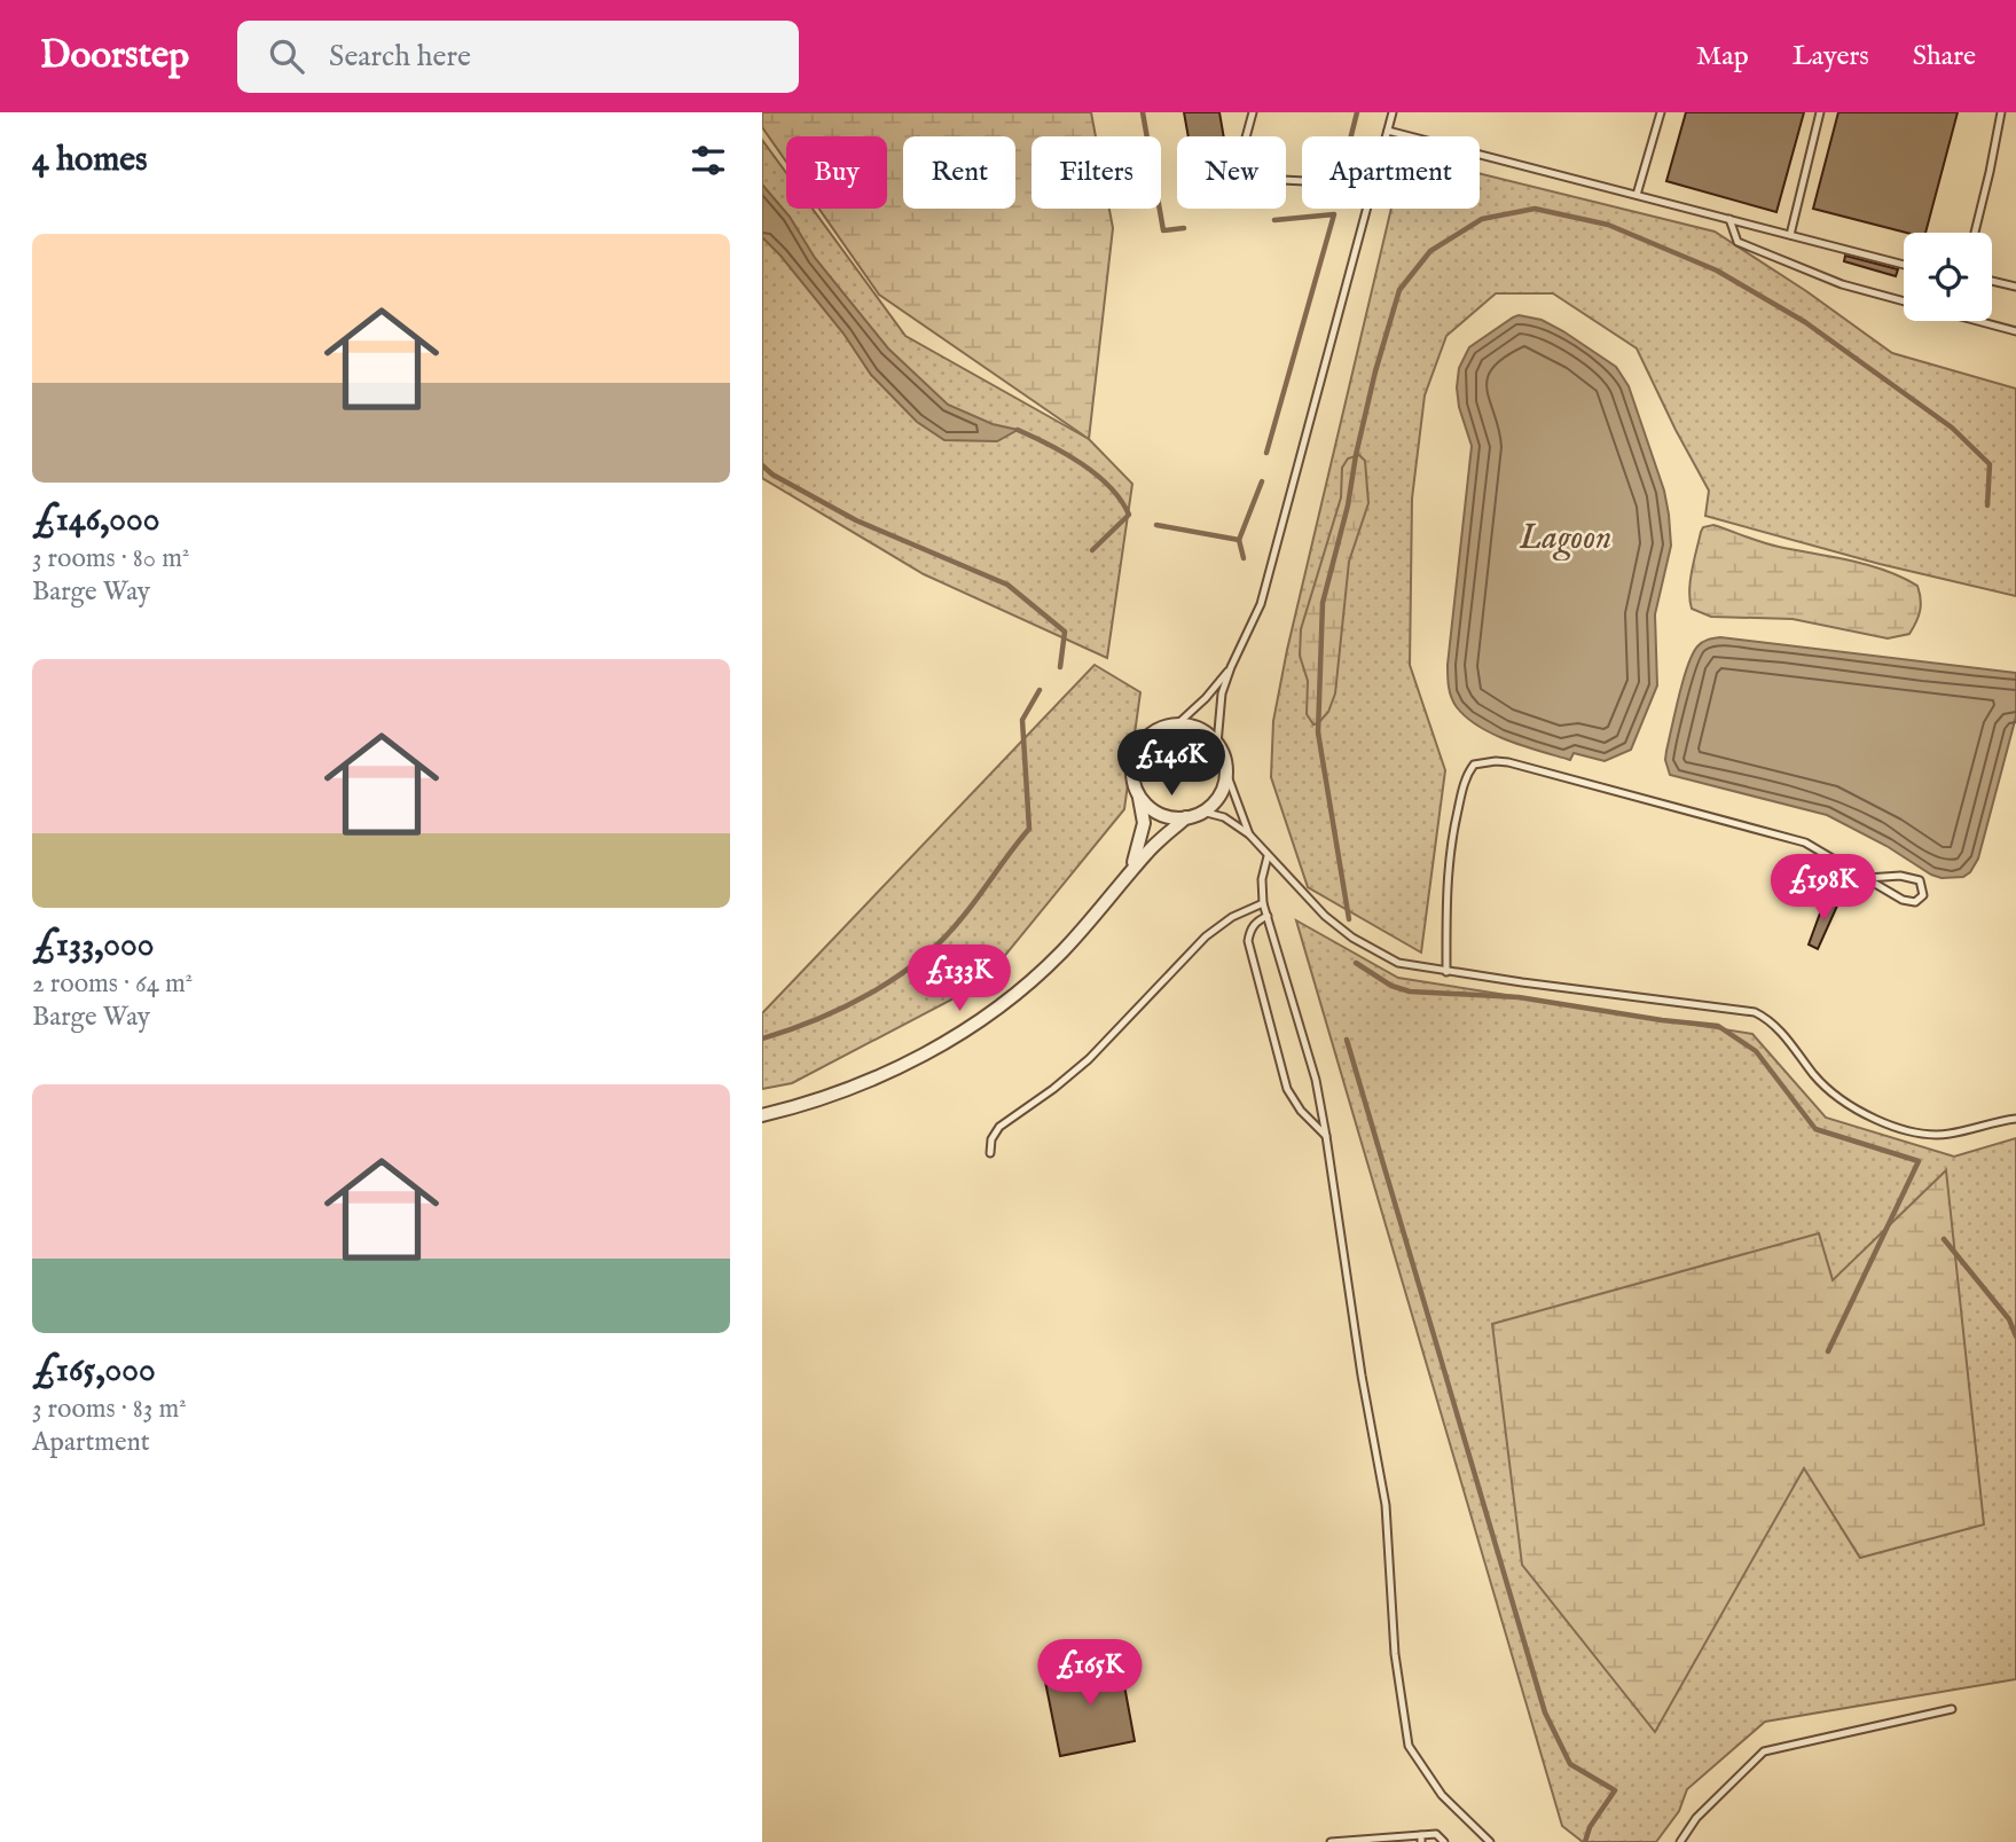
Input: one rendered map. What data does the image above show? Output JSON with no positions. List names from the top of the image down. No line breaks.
{"water":["Lagoon"],"page":{"header":"Doorstep","search":"Search here","nav":["Map","Layers","Share"],"heading":"4 homes","chip":["Buy","Rent","Filters","New","Apartment"],"list":[{"name":"£146,000","note":"3 rooms · 80 m² · Barge Way"},{"name":"£133,000","note":"2 rooms · 64 m² · Barge Way"},{"name":"£165,000","note":"3 rooms · 83 m² · Apartment"}],"price":["£146K","£198K","£133K","£165K"]}}
